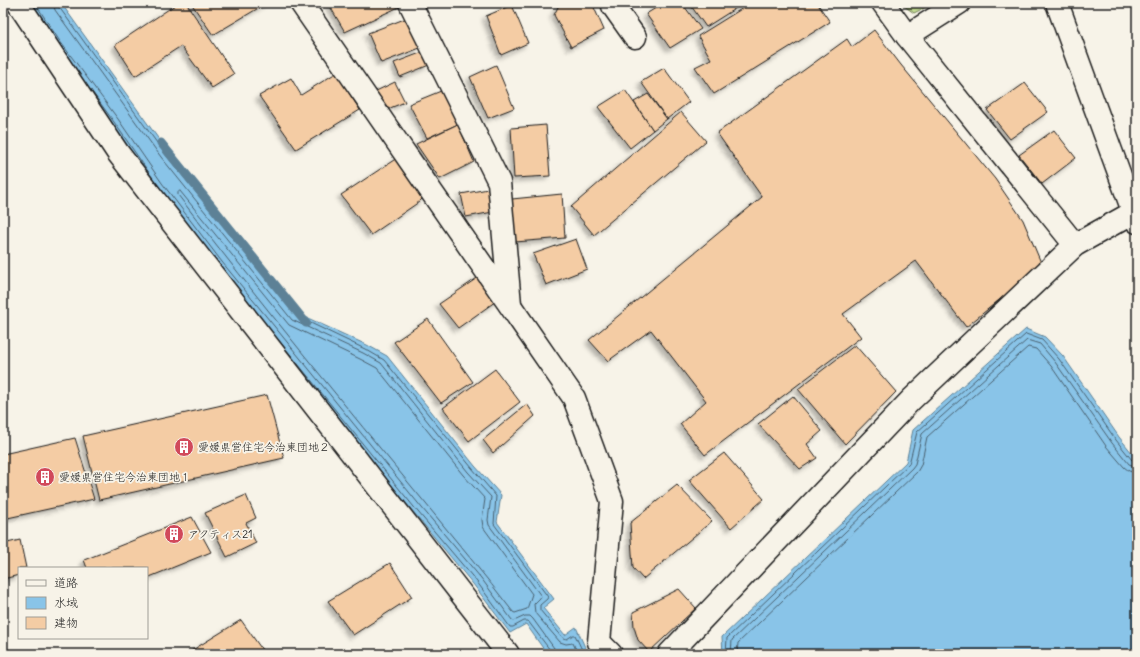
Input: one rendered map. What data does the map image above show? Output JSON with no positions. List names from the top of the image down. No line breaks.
{"places":{"building":["愛媛県営住宅今治東団地２","愛媛県営住宅今治東団地１","アクティス21"]},"legend":["道路","水域","建物"]}
